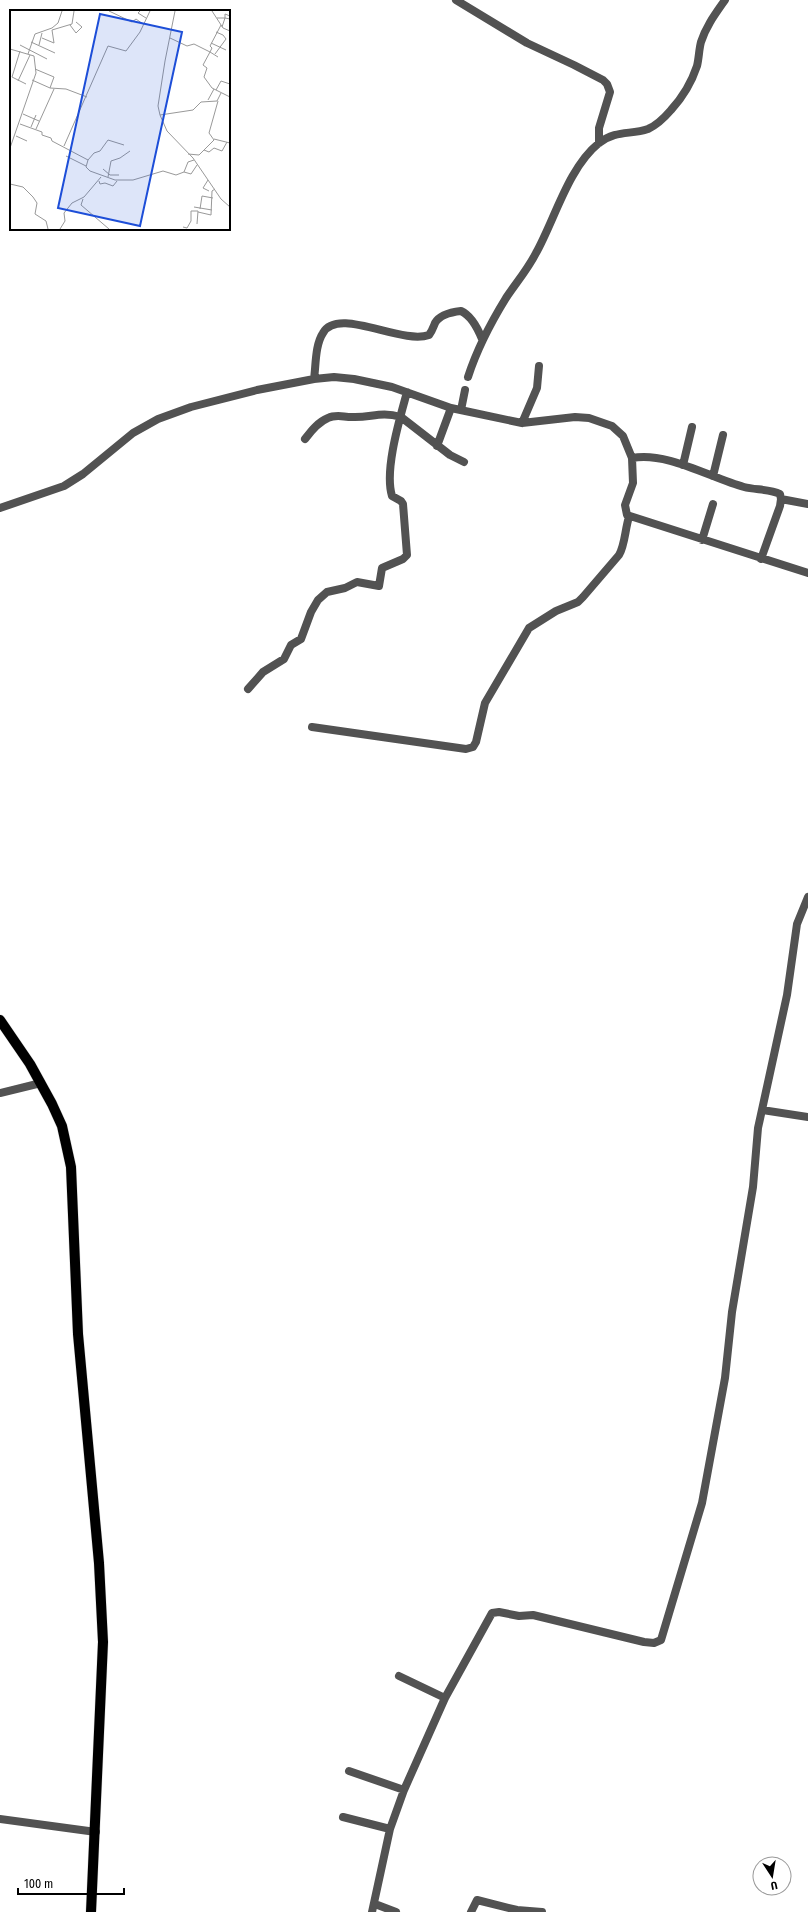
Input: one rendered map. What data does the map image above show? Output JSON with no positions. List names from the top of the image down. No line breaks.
{"scale_bar":"100 m","north":"bottom"}
